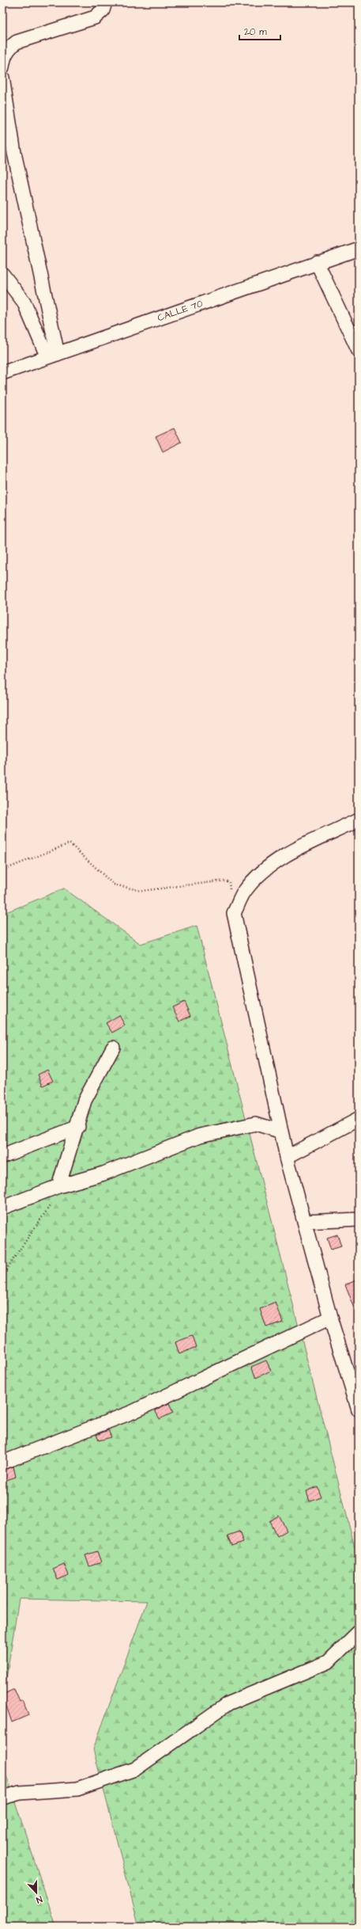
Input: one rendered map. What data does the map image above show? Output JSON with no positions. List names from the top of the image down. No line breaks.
{"streets":{"street":["CALLE 70"]},"scale_bar":"20 m","north":"bottom"}
